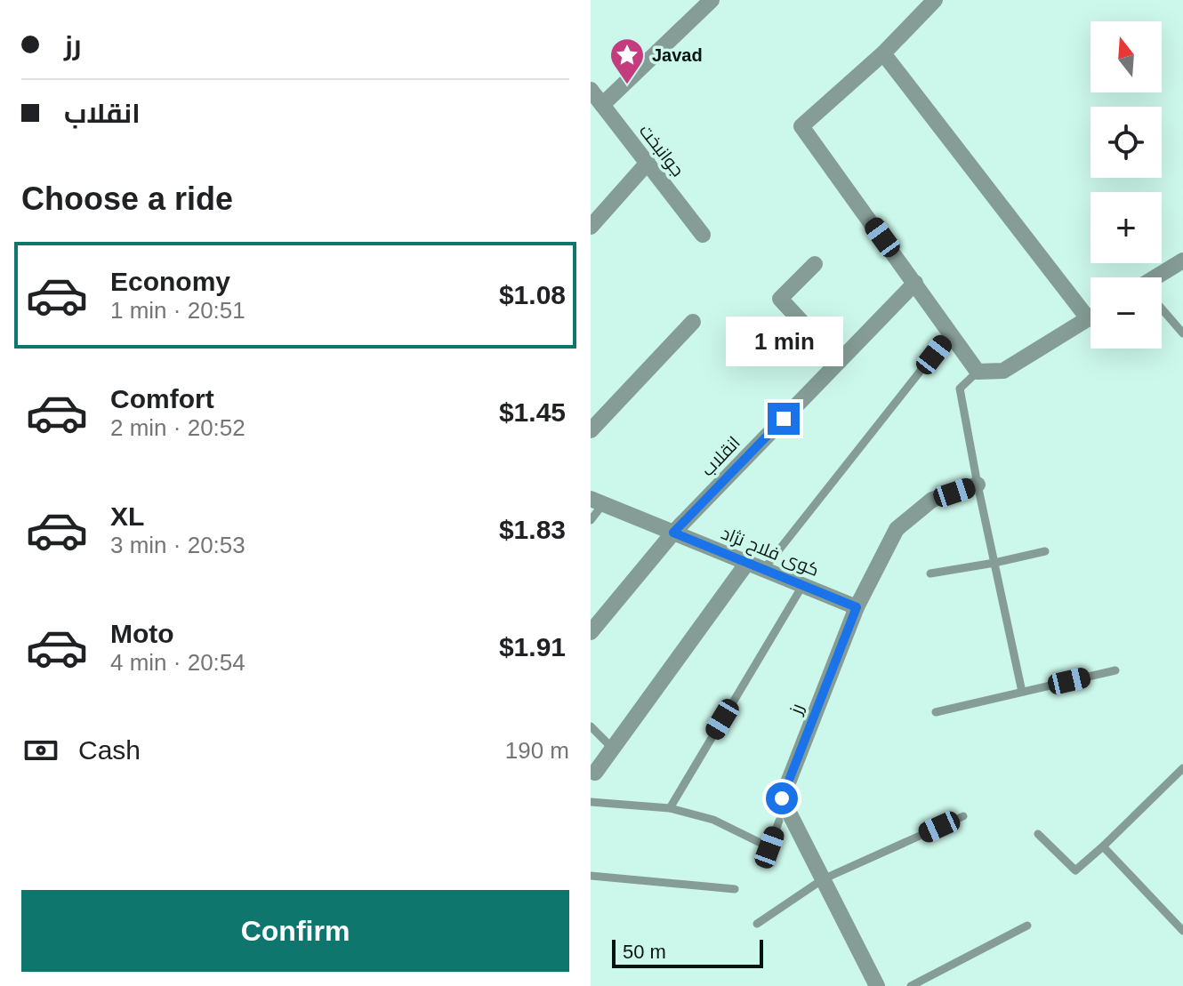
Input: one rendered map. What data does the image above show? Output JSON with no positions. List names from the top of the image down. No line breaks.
{"streets":{"street":["جوانبخت","انقلاب","کوی فلاح نژاد","رز"]},"crossings":[["انقلاب","کوی فلاح نژاد"],["کوی فلاح نژاد","رز"]],"places":{"place":["Javad"]},"scale_bar":"50 m","north":"top","page":{"banner":["رز","انقلاب"],"map_buttons":["+","−"],"heading":"Choose a ride","list":[{"name":"Economy","note":"1 min · 20:51","value":"$1.08"},{"name":"Comfort","note":"2 min · 20:52","value":"$1.45"},{"name":"XL","note":"3 min · 20:53","value":"$1.83"},{"name":"Moto","note":"4 min · 20:54","value":"$1.91"}],"bubble":"1 min","pay":["Cash","190 m"],"buttons":"Confirm","scale":"50 m"}}
